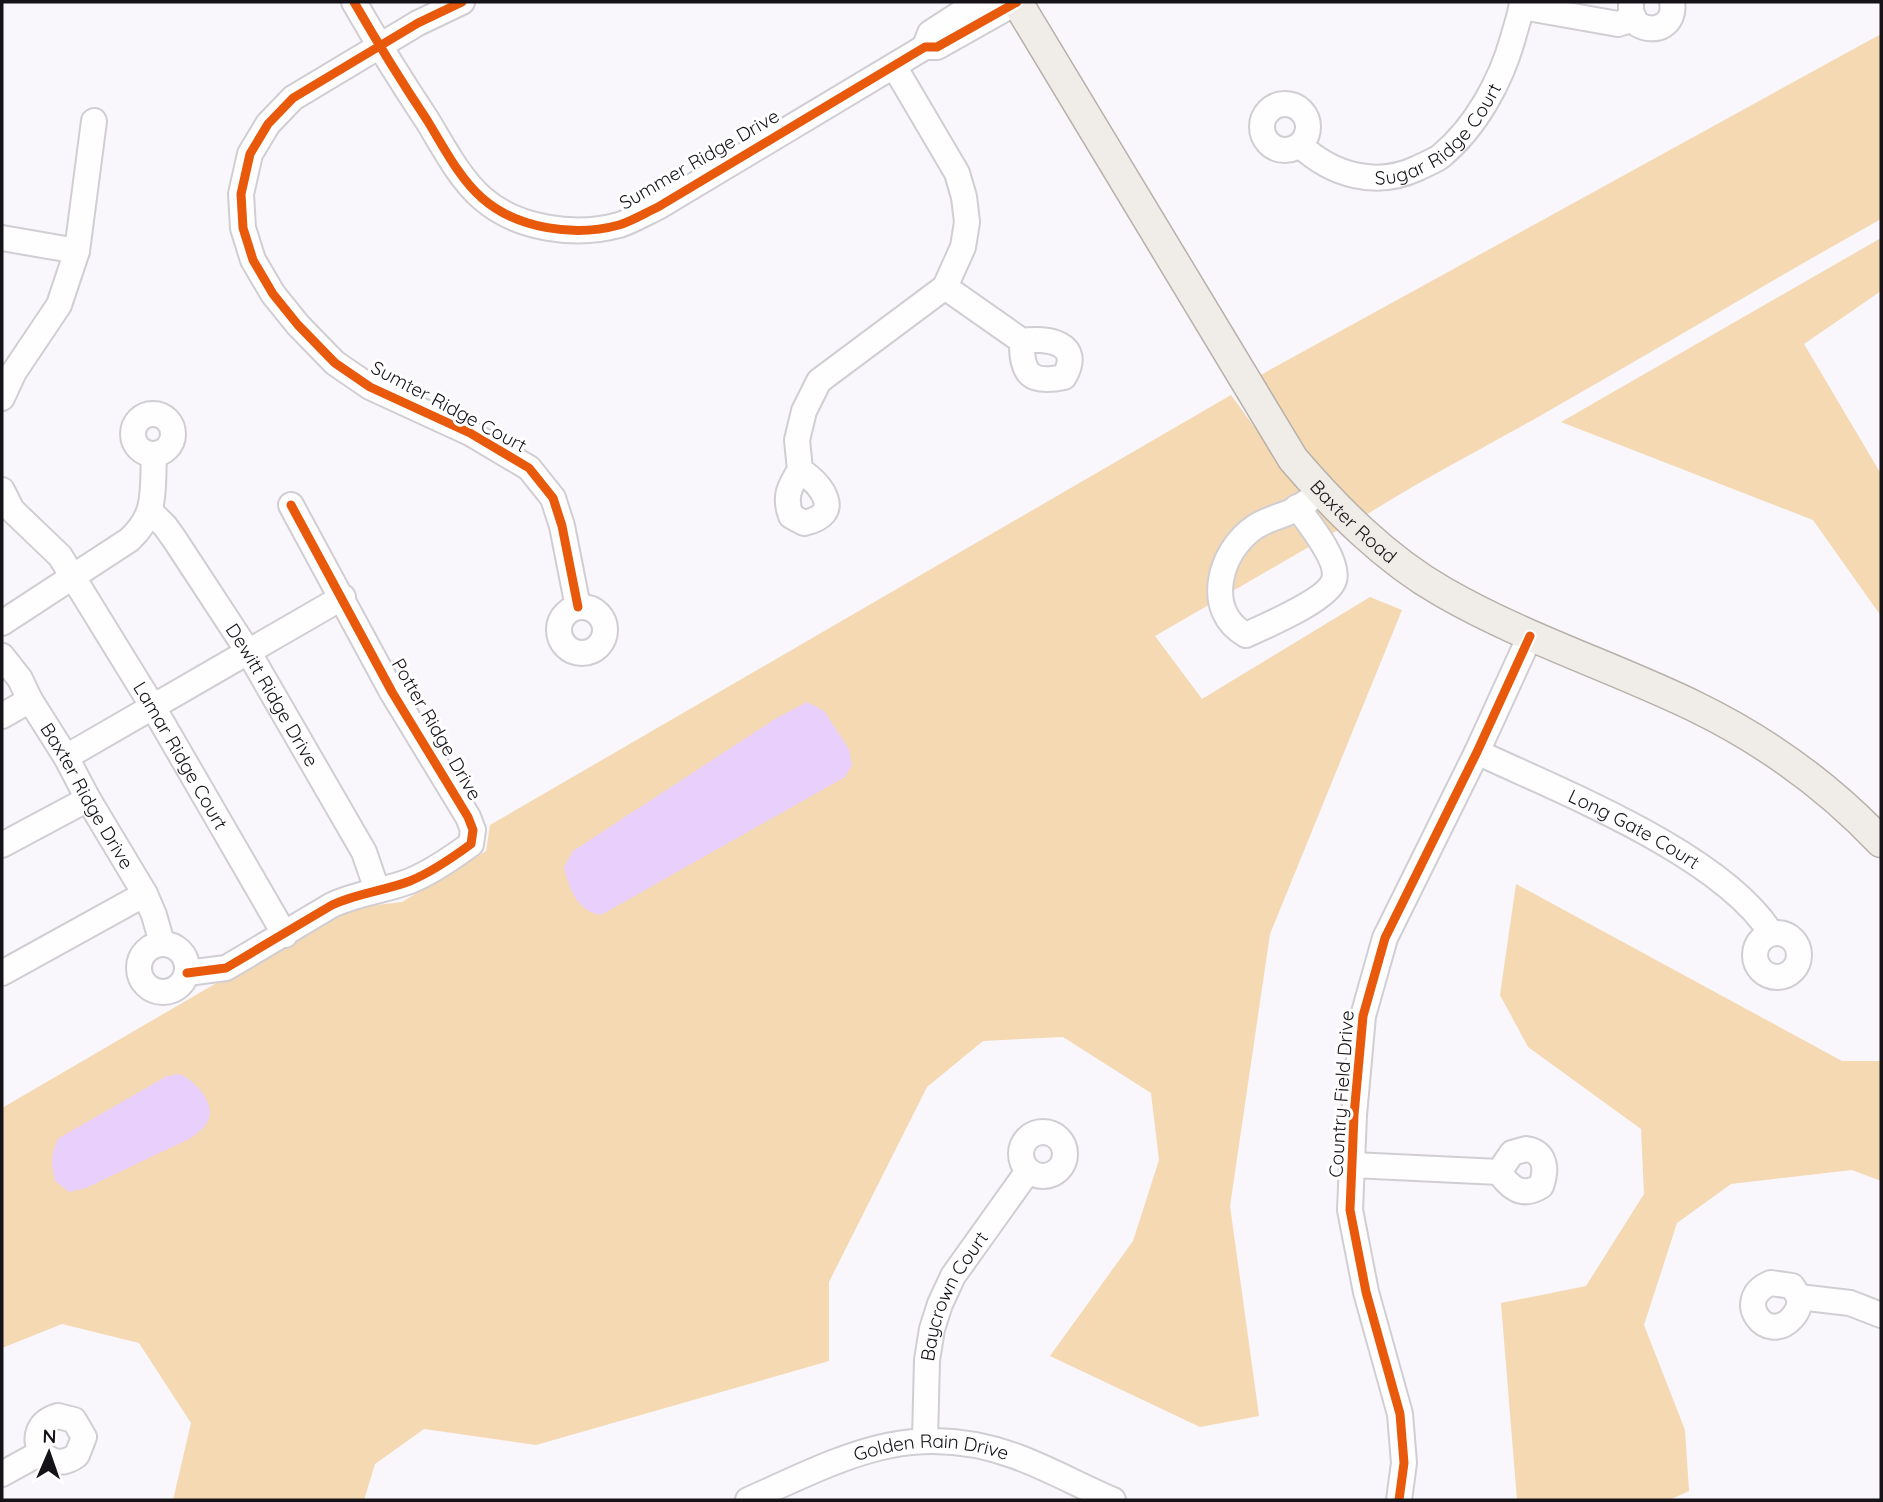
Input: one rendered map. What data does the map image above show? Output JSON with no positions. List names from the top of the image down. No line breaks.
{"streets":{"main road":["Baxter Road"],"street":["Sugar Ridge Court","Summer Ridge Drive","Sumter Ridge Court","Dewitt Ridge Drive","Potter Ridge Drive","Lamar Ridge Court","Baxter Ridge Drive","Long Gate Court","Country Field Drive","Baycrown Court","Golden Rain Drive"]},"crossings":[["Summer Ridge Drive","Sumter Ridge Court"],["Summer Ridge Drive","Baxter Road"],["Baxter Road","Country Field Drive"],["Dewitt Ridge Drive","Potter Ridge Drive"],["Potter Ridge Drive","Lamar Ridge Court"],["Potter Ridge Drive","Baxter Ridge Drive"],["Long Gate Court","Country Field Drive"],["Baycrown Court","Golden Rain Drive"]],"north":"top"}
